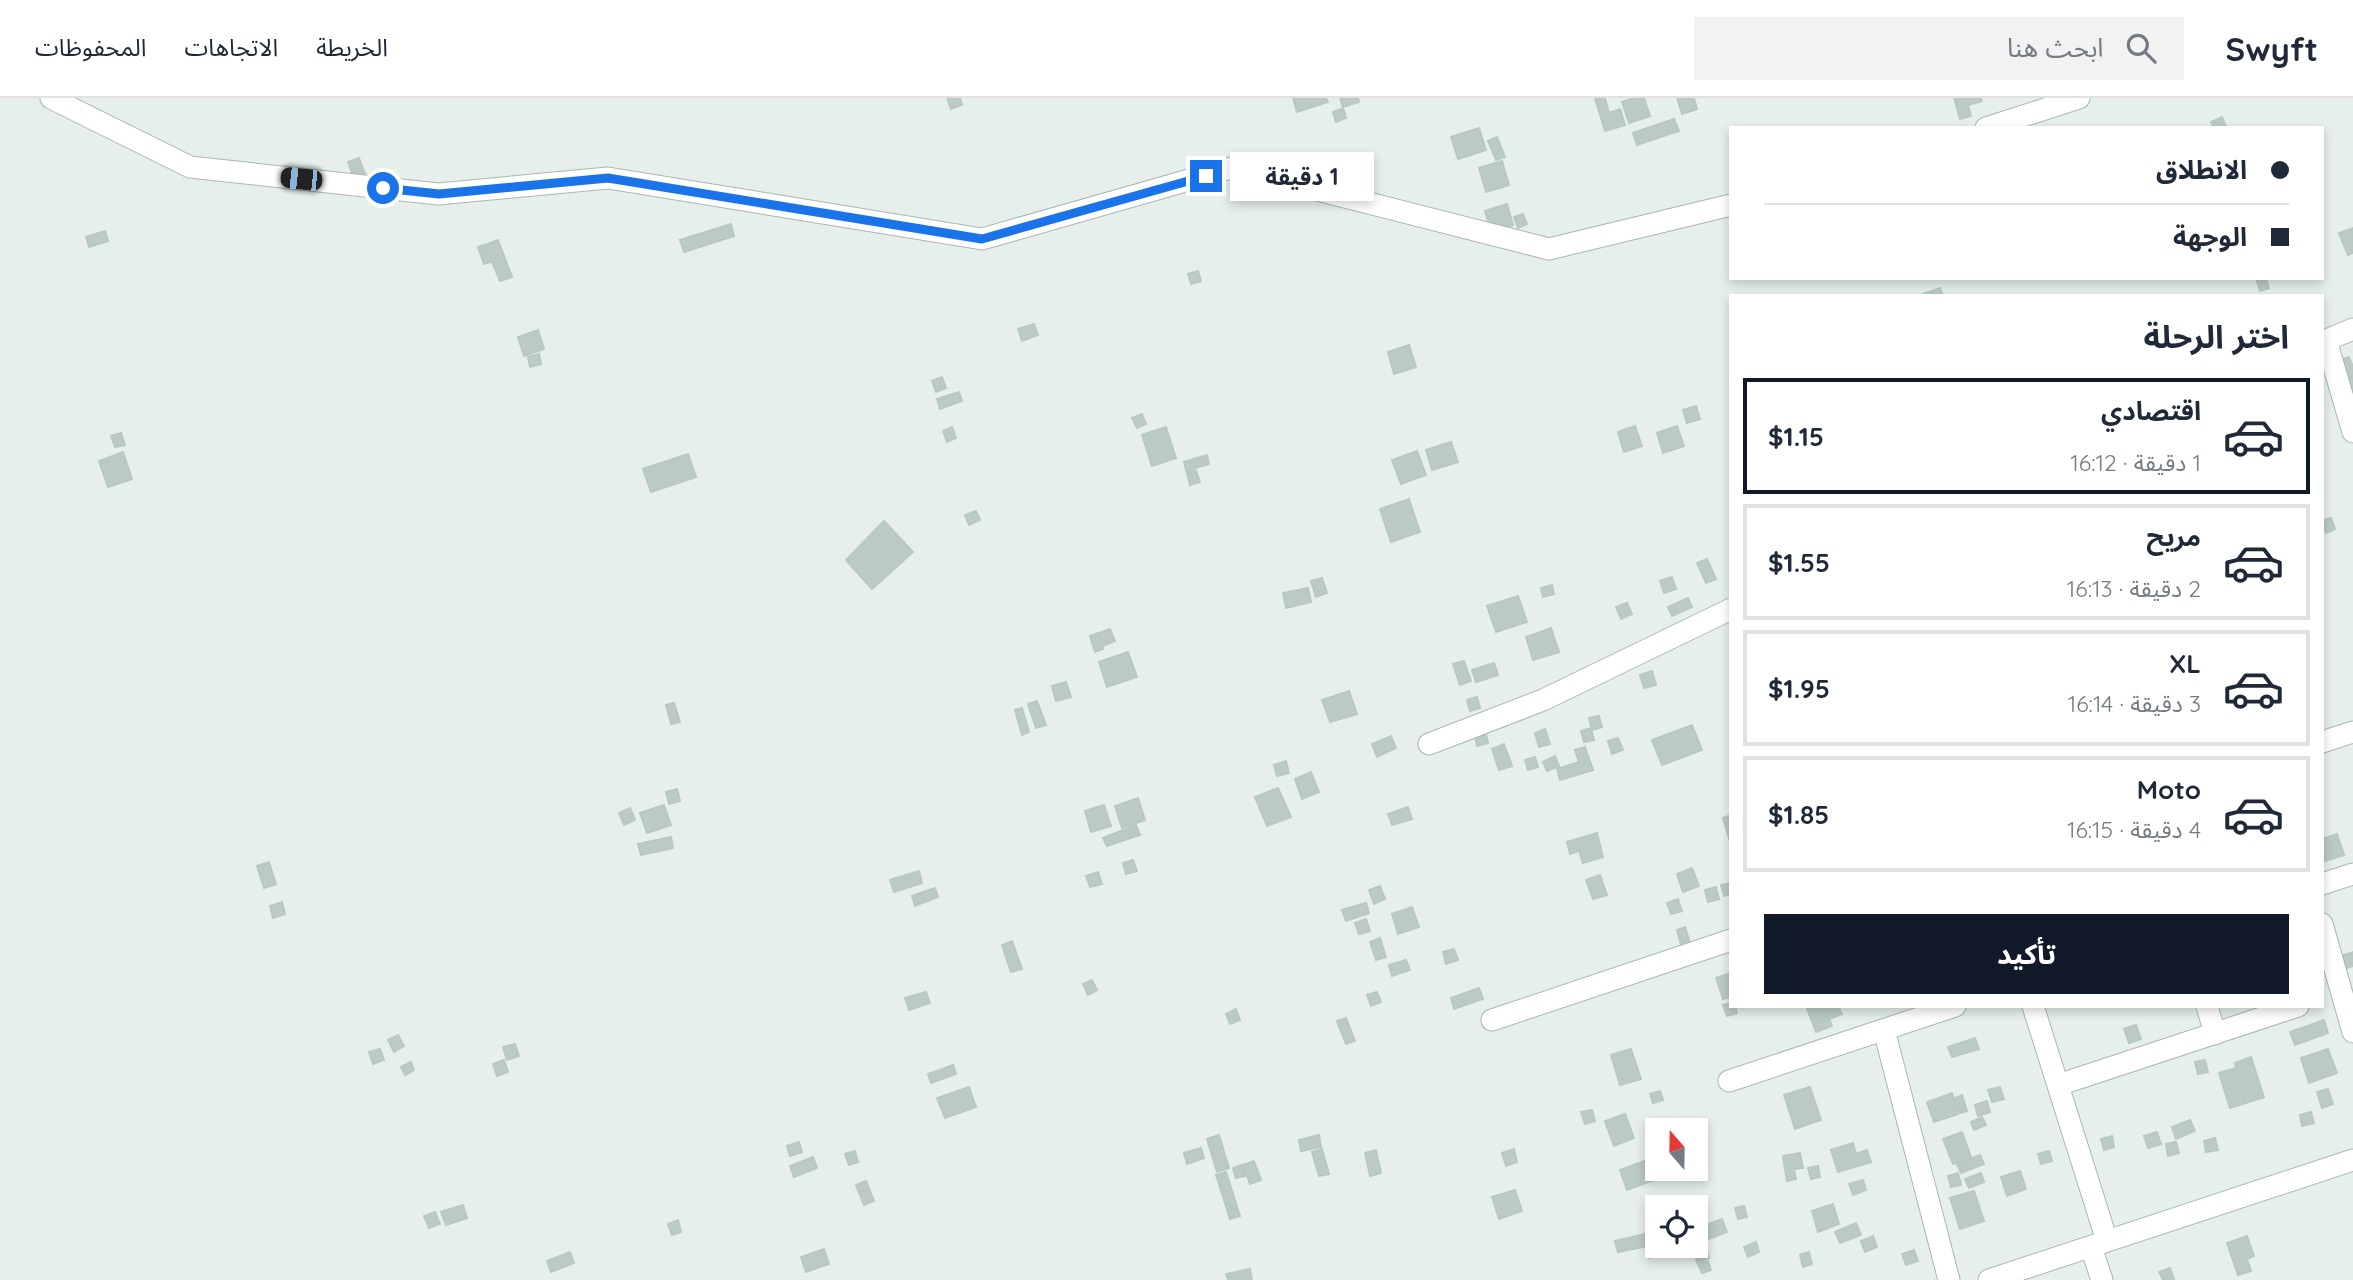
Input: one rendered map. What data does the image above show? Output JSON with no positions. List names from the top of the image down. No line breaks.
{"north":"top","page":{"header":"Swyft","search":"ابحث هنا","nav":["الخريطة","الاتجاهات","المحفوظات"],"banner":["الانطلاق","الوجهة"],"bubble":"1 دقيقة","heading":"اختر الرحلة","list":[{"name":"اقتصادي","note":"1 دقيقة · 16:12","value":"$1.15"},{"name":"مريح","note":"2 دقيقة · 16:13","value":"$1.55"},{"name":"XL","note":"3 دقيقة · 16:14","value":"$1.95"},{"name":"Moto","note":"4 دقيقة · 16:15","value":"$1.85"}],"buttons":"تأكيد"}}
